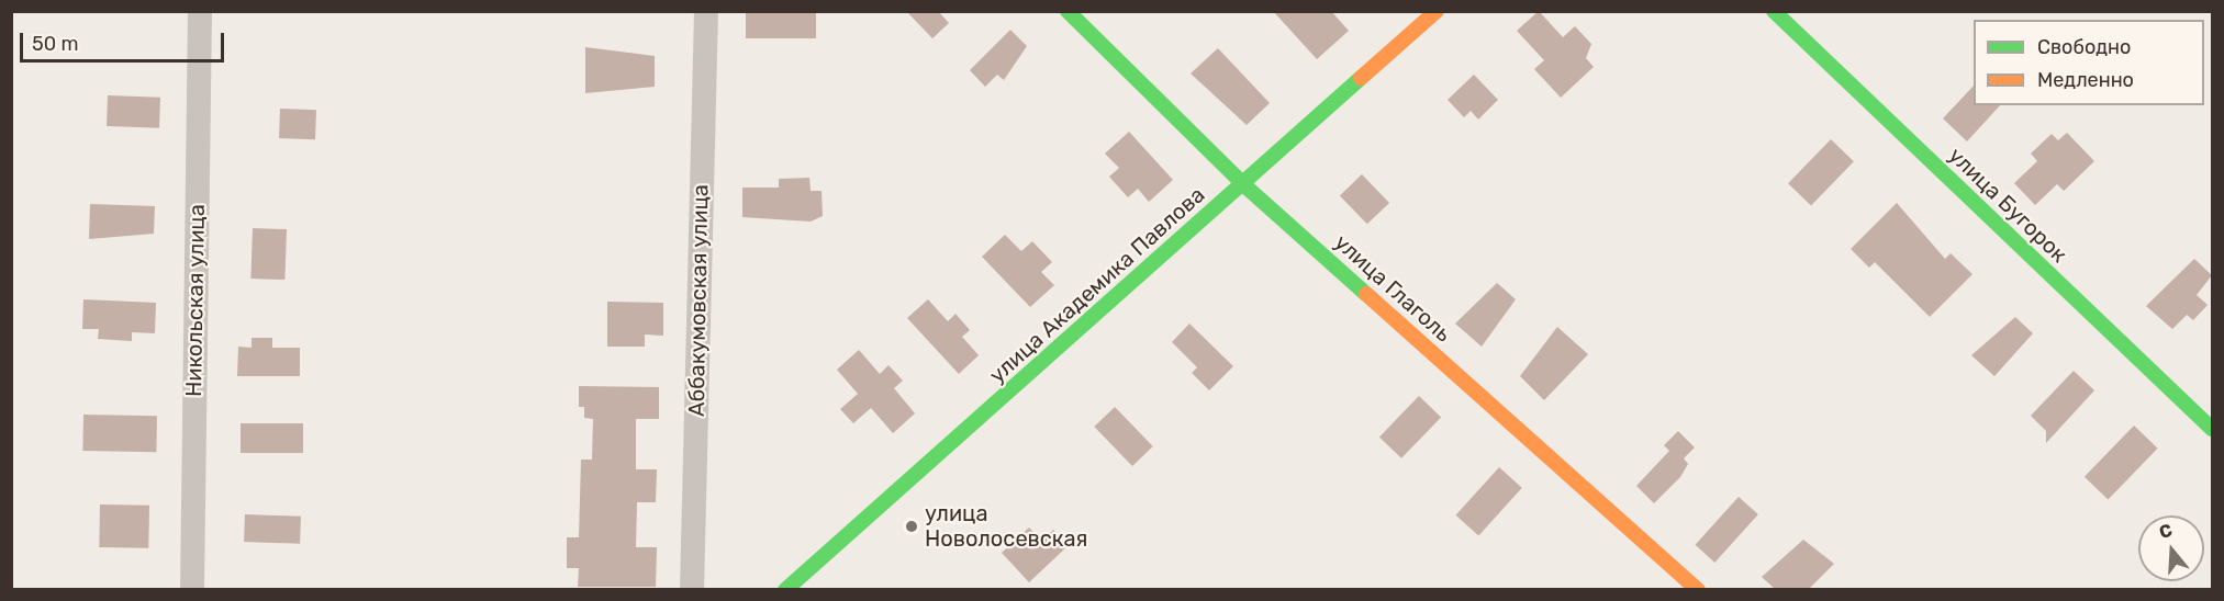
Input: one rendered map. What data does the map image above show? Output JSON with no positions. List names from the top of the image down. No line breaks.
{"streets":{"street":["улица Бугорок","улица Академика Павлова","улица Глаголь","Никольская улица","Аббакумовская улица"]},"crossings":[["улица Академика Павлова","улица Глаголь"]],"places":["улица Новолосевская"],"legend":["Свободно","Медленно"],"scale_bar":"50 m","north":"top"}
